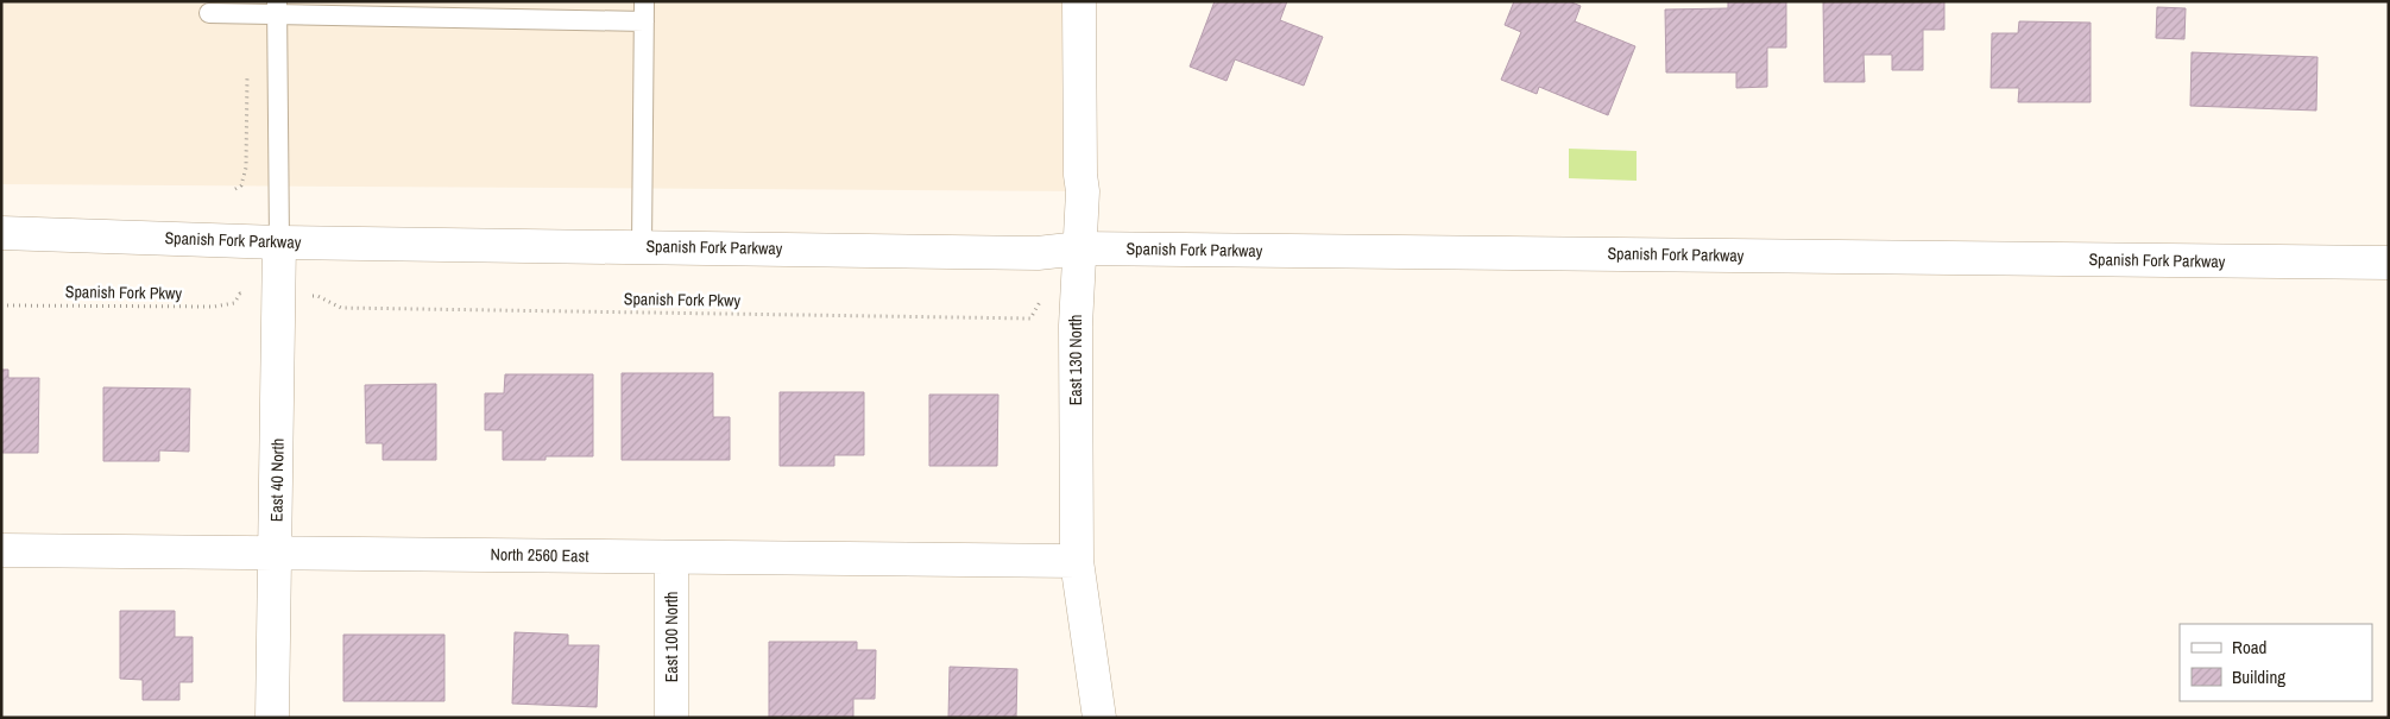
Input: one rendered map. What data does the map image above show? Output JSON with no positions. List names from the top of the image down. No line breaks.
{"streets":{"street":["Spanish Fork Parkway","East 130 North","East 40 North","North 2560 East","East 100 North"],"path":["Spanish Fork Pkwy"]},"crossings":[["Spanish Fork Parkway","East 130 North"],["Spanish Fork Parkway","East 40 North"],["East 130 North","North 2560 East"],["East 40 North","North 2560 East"],["North 2560 East","East 100 North"]],"legend":["Road","Building"]}
